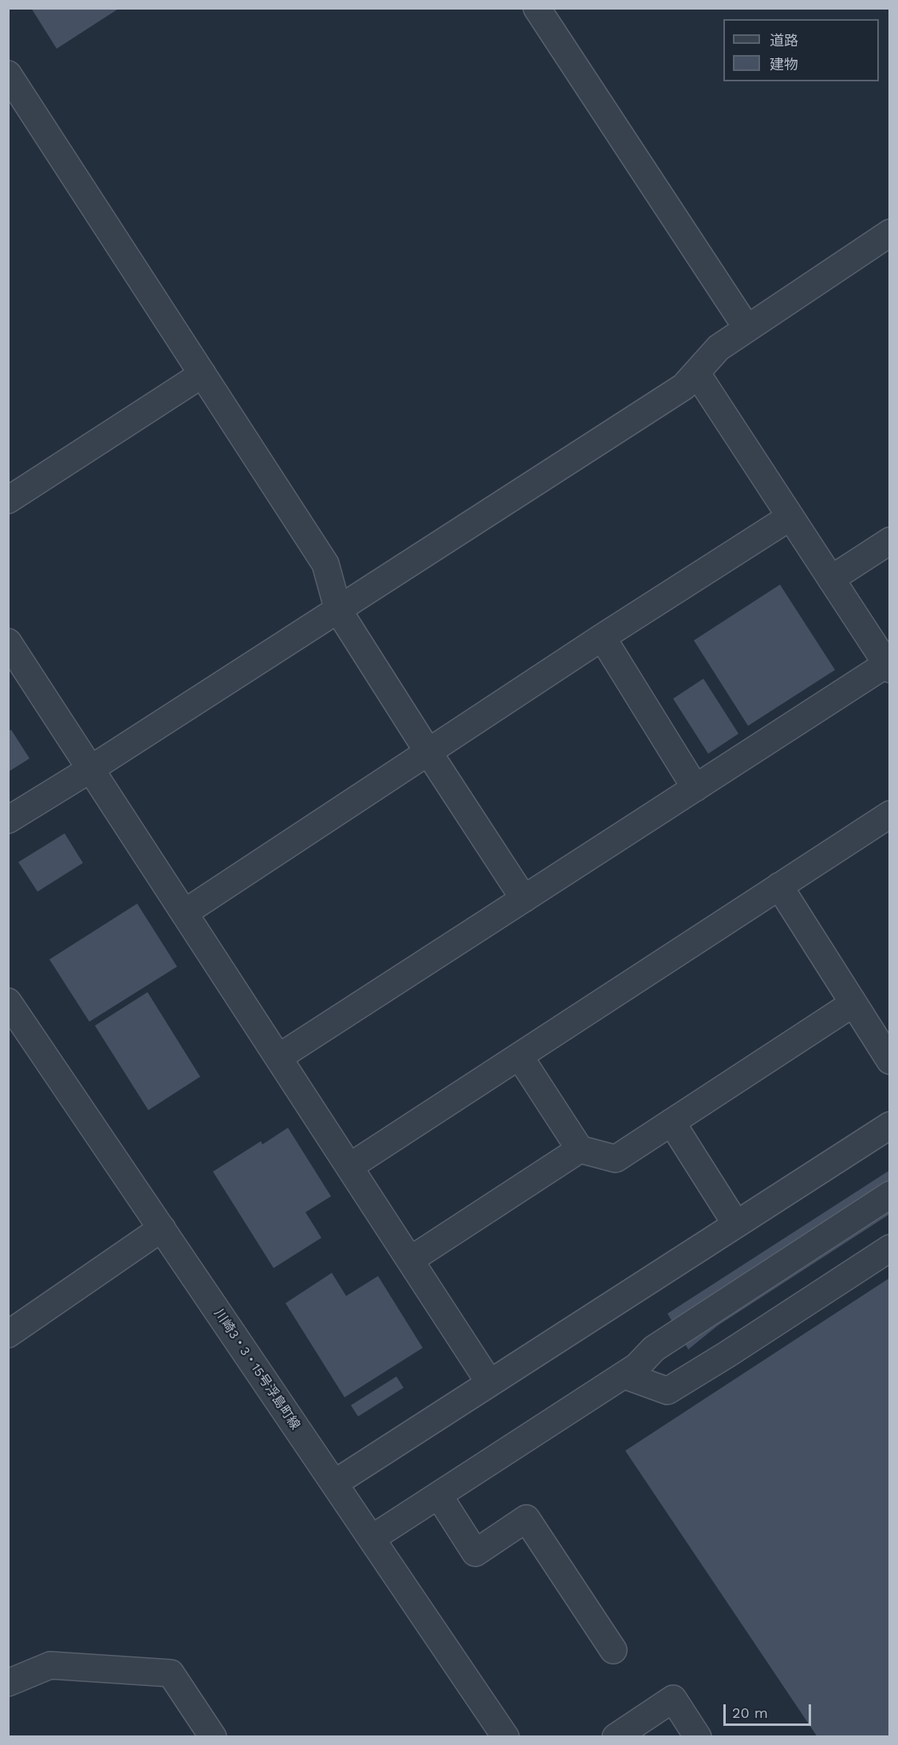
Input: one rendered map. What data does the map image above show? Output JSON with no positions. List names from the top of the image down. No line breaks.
{"streets":{"street":["川崎3・3・15号浮島町線"]},"legend":["道路","建物"],"scale_bar":"20 m"}
